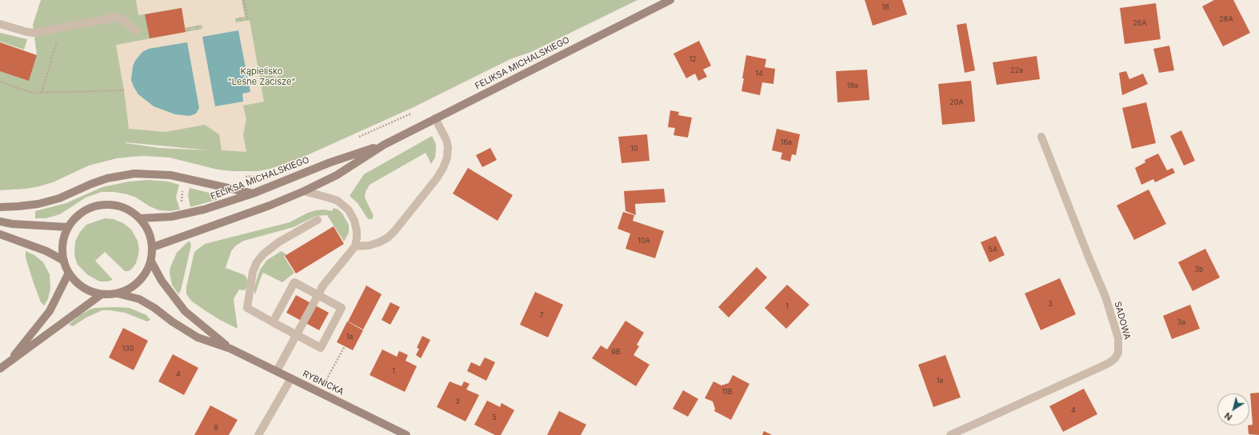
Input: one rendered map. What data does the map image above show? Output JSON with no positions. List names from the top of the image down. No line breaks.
{"streets":{"street":["FELIKSA MICHALSKIEGO","SADOWA","RYBNICKA"]},"crossings":[["FELIKSA MICHALSKIEGO","RYBNICKA"]],"parks":["Kąpielisko \"Leśne Zacisze\""],"house_numbers":["18","28A","26A","12","22a","14","18a","20A","16a","10","10A","5A","3b","3","1","7","3a","1a","130","9B","1","4","1a","11B","3","4","5","8"],"north":"bottom left"}
